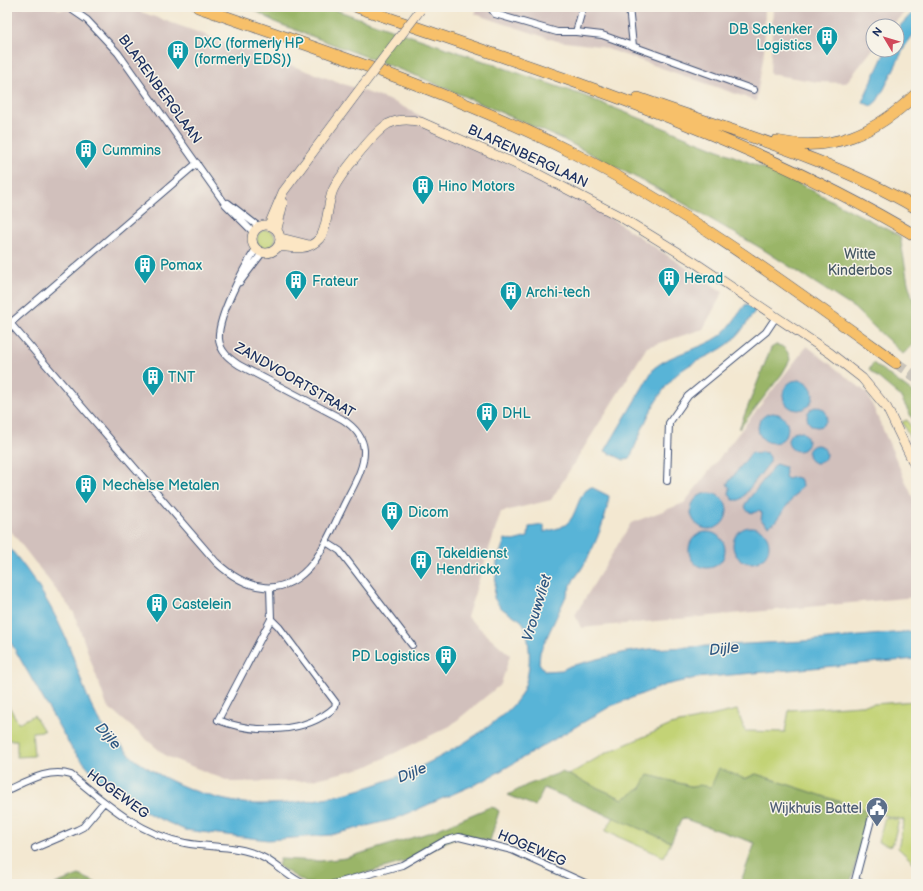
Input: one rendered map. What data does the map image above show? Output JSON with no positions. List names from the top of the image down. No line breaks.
{"streets":{"street":["BLARENBERGLAAN","ZANDVOORTSTRAAT","HOGEWEG"]},"crossings":[["BLARENBERGLAAN","ZANDVOORTSTRAAT"]],"water":["Vrouwvliet","Dijle"],"parks":["Witte Kinderbos"],"places":{"building":["DB Schenker Logistics","DXC (formerly HP (formerly EDS))","Cummins","Hino Motors","Pomax","Herad","Frateur","Archi-tech","TNT","DHL","Mechelse Metalen","Dicom","Takeldienst Hendrickx","Castelein","PD Logistics"],"public building":["Wijkhuis Battel"]},"north":"top left"}
